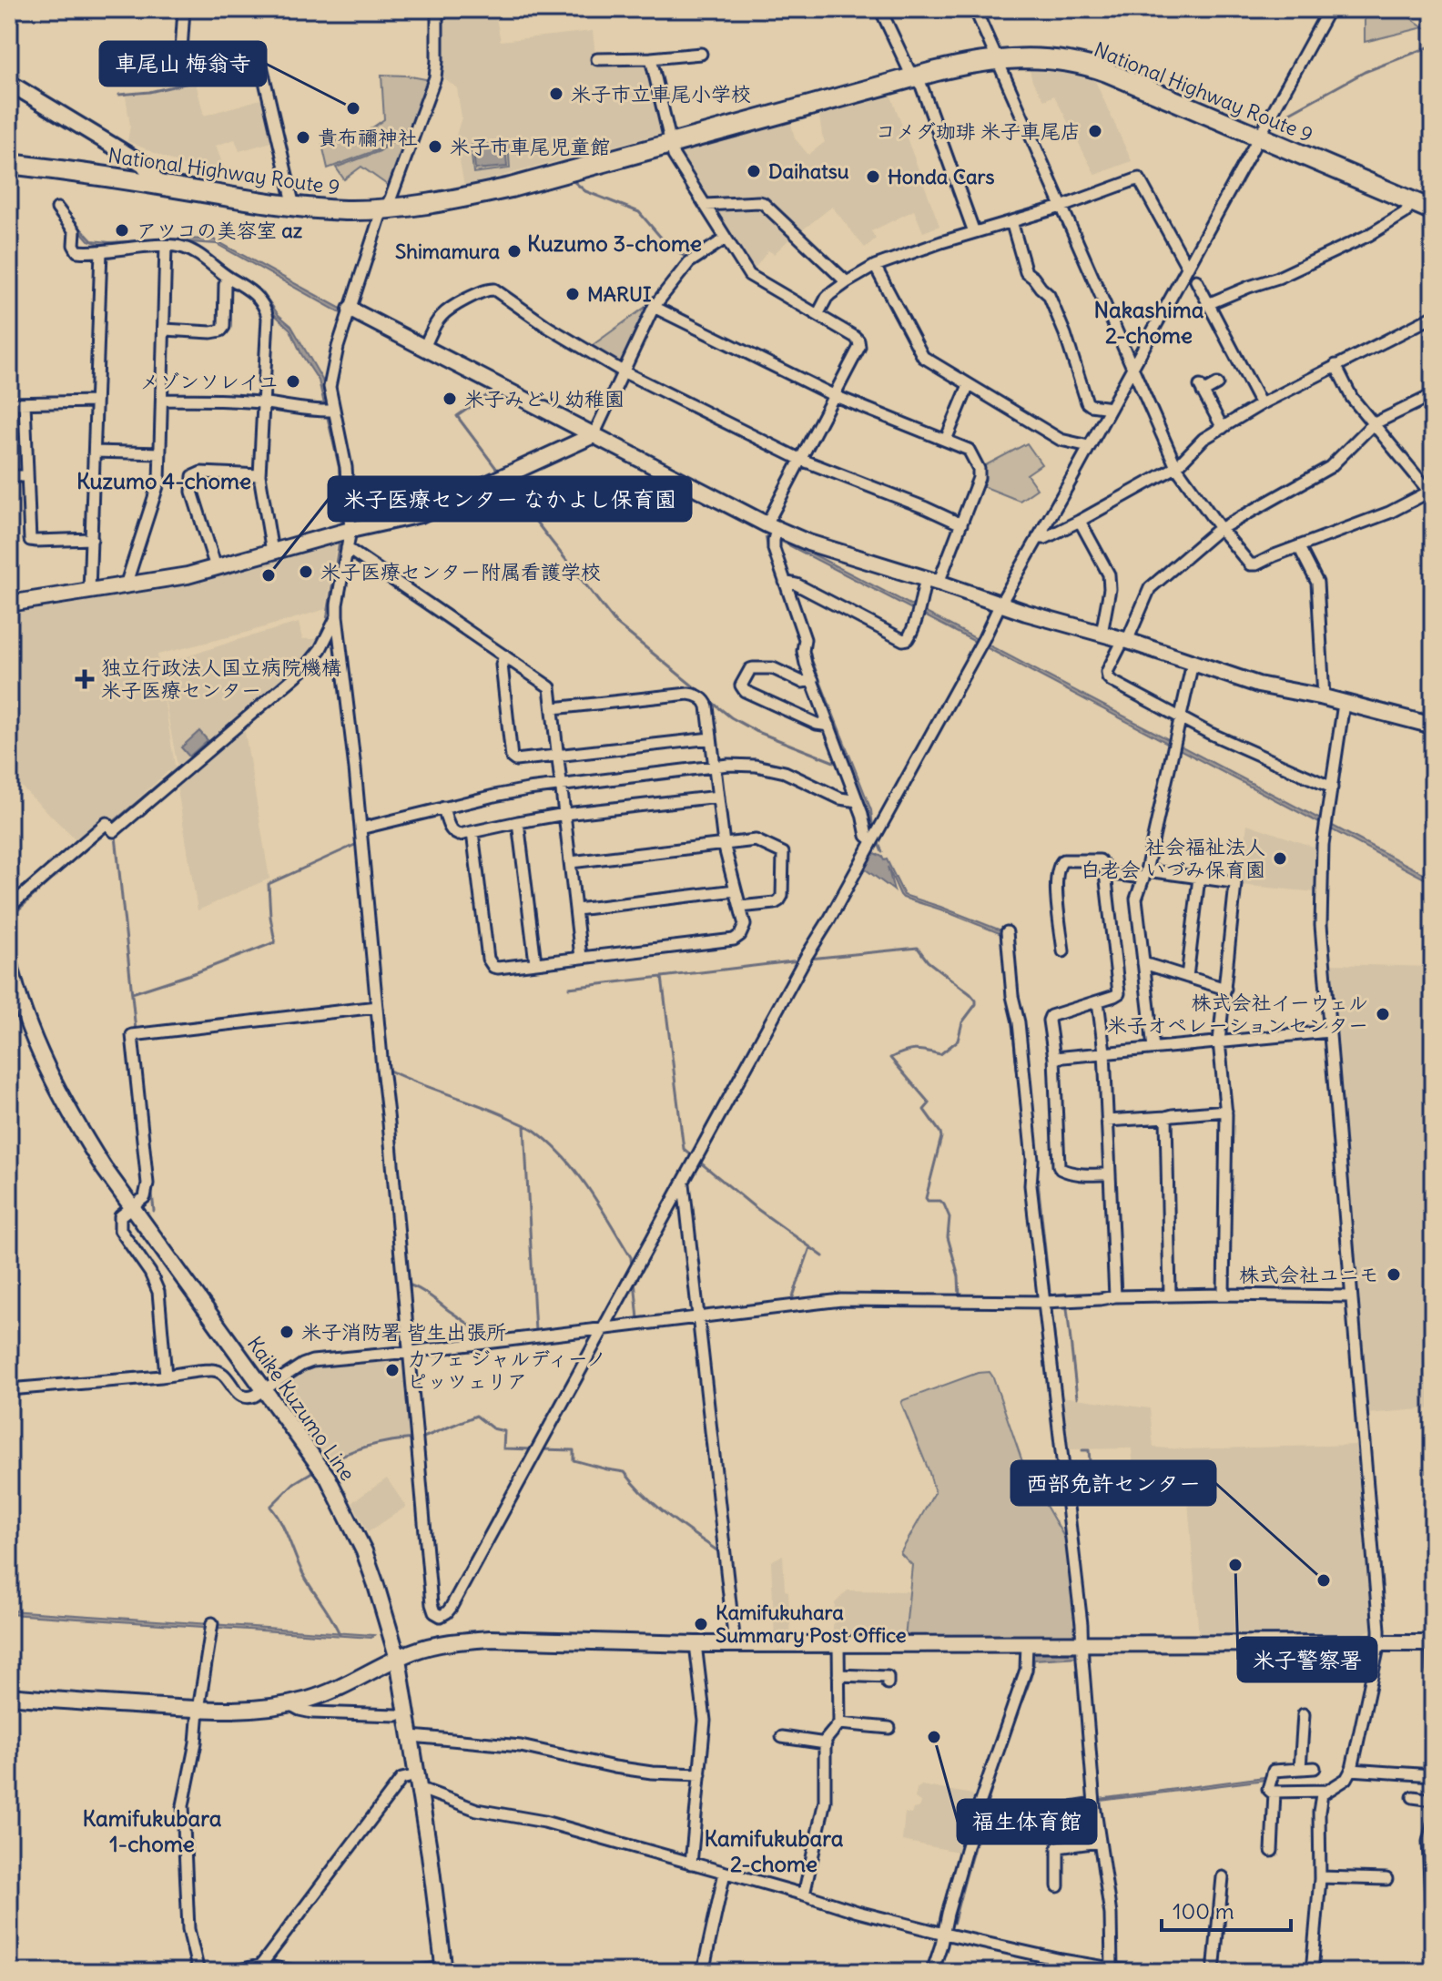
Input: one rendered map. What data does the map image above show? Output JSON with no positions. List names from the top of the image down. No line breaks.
{"streets":{"highway":["National Highway Route 9"],"street":["Kaike Kuzumo Line"]},"districts":["Kuzumo 3-chome","Nakashima 2-chome","Kuzumo 4-chome","Kamifukubara 1-chome","Kamifukubara 2-chome"],"places":{"other":["米子市立車尾小学校","車尾山 梅翁寺","コメダ珈琲 米子車尾店","貴布禰神社","米子市車尾児童館","Daihatsu","Honda Cars","アツコの美容室 az","Shimamura","MARUI","メゾンソレイユ","米子みどり幼稚園","米子医療センター附属看護学校","米子医療センター なかよし保育園","社会福祉法人 白老会 いづみ保育園","株式会社イーウェル 米子オペレーションセンター","株式会社ユニモ","米子消防署 皆生出張所","カフェ ジャルディーノ ピッツェリア","米子警察署","西部免許センター","Kamifukuhara Summary Post Office","福生体育館"],"health":["独立行政法人国立病院機構 米子医療センター"]},"scale_bar":"100 m"}
